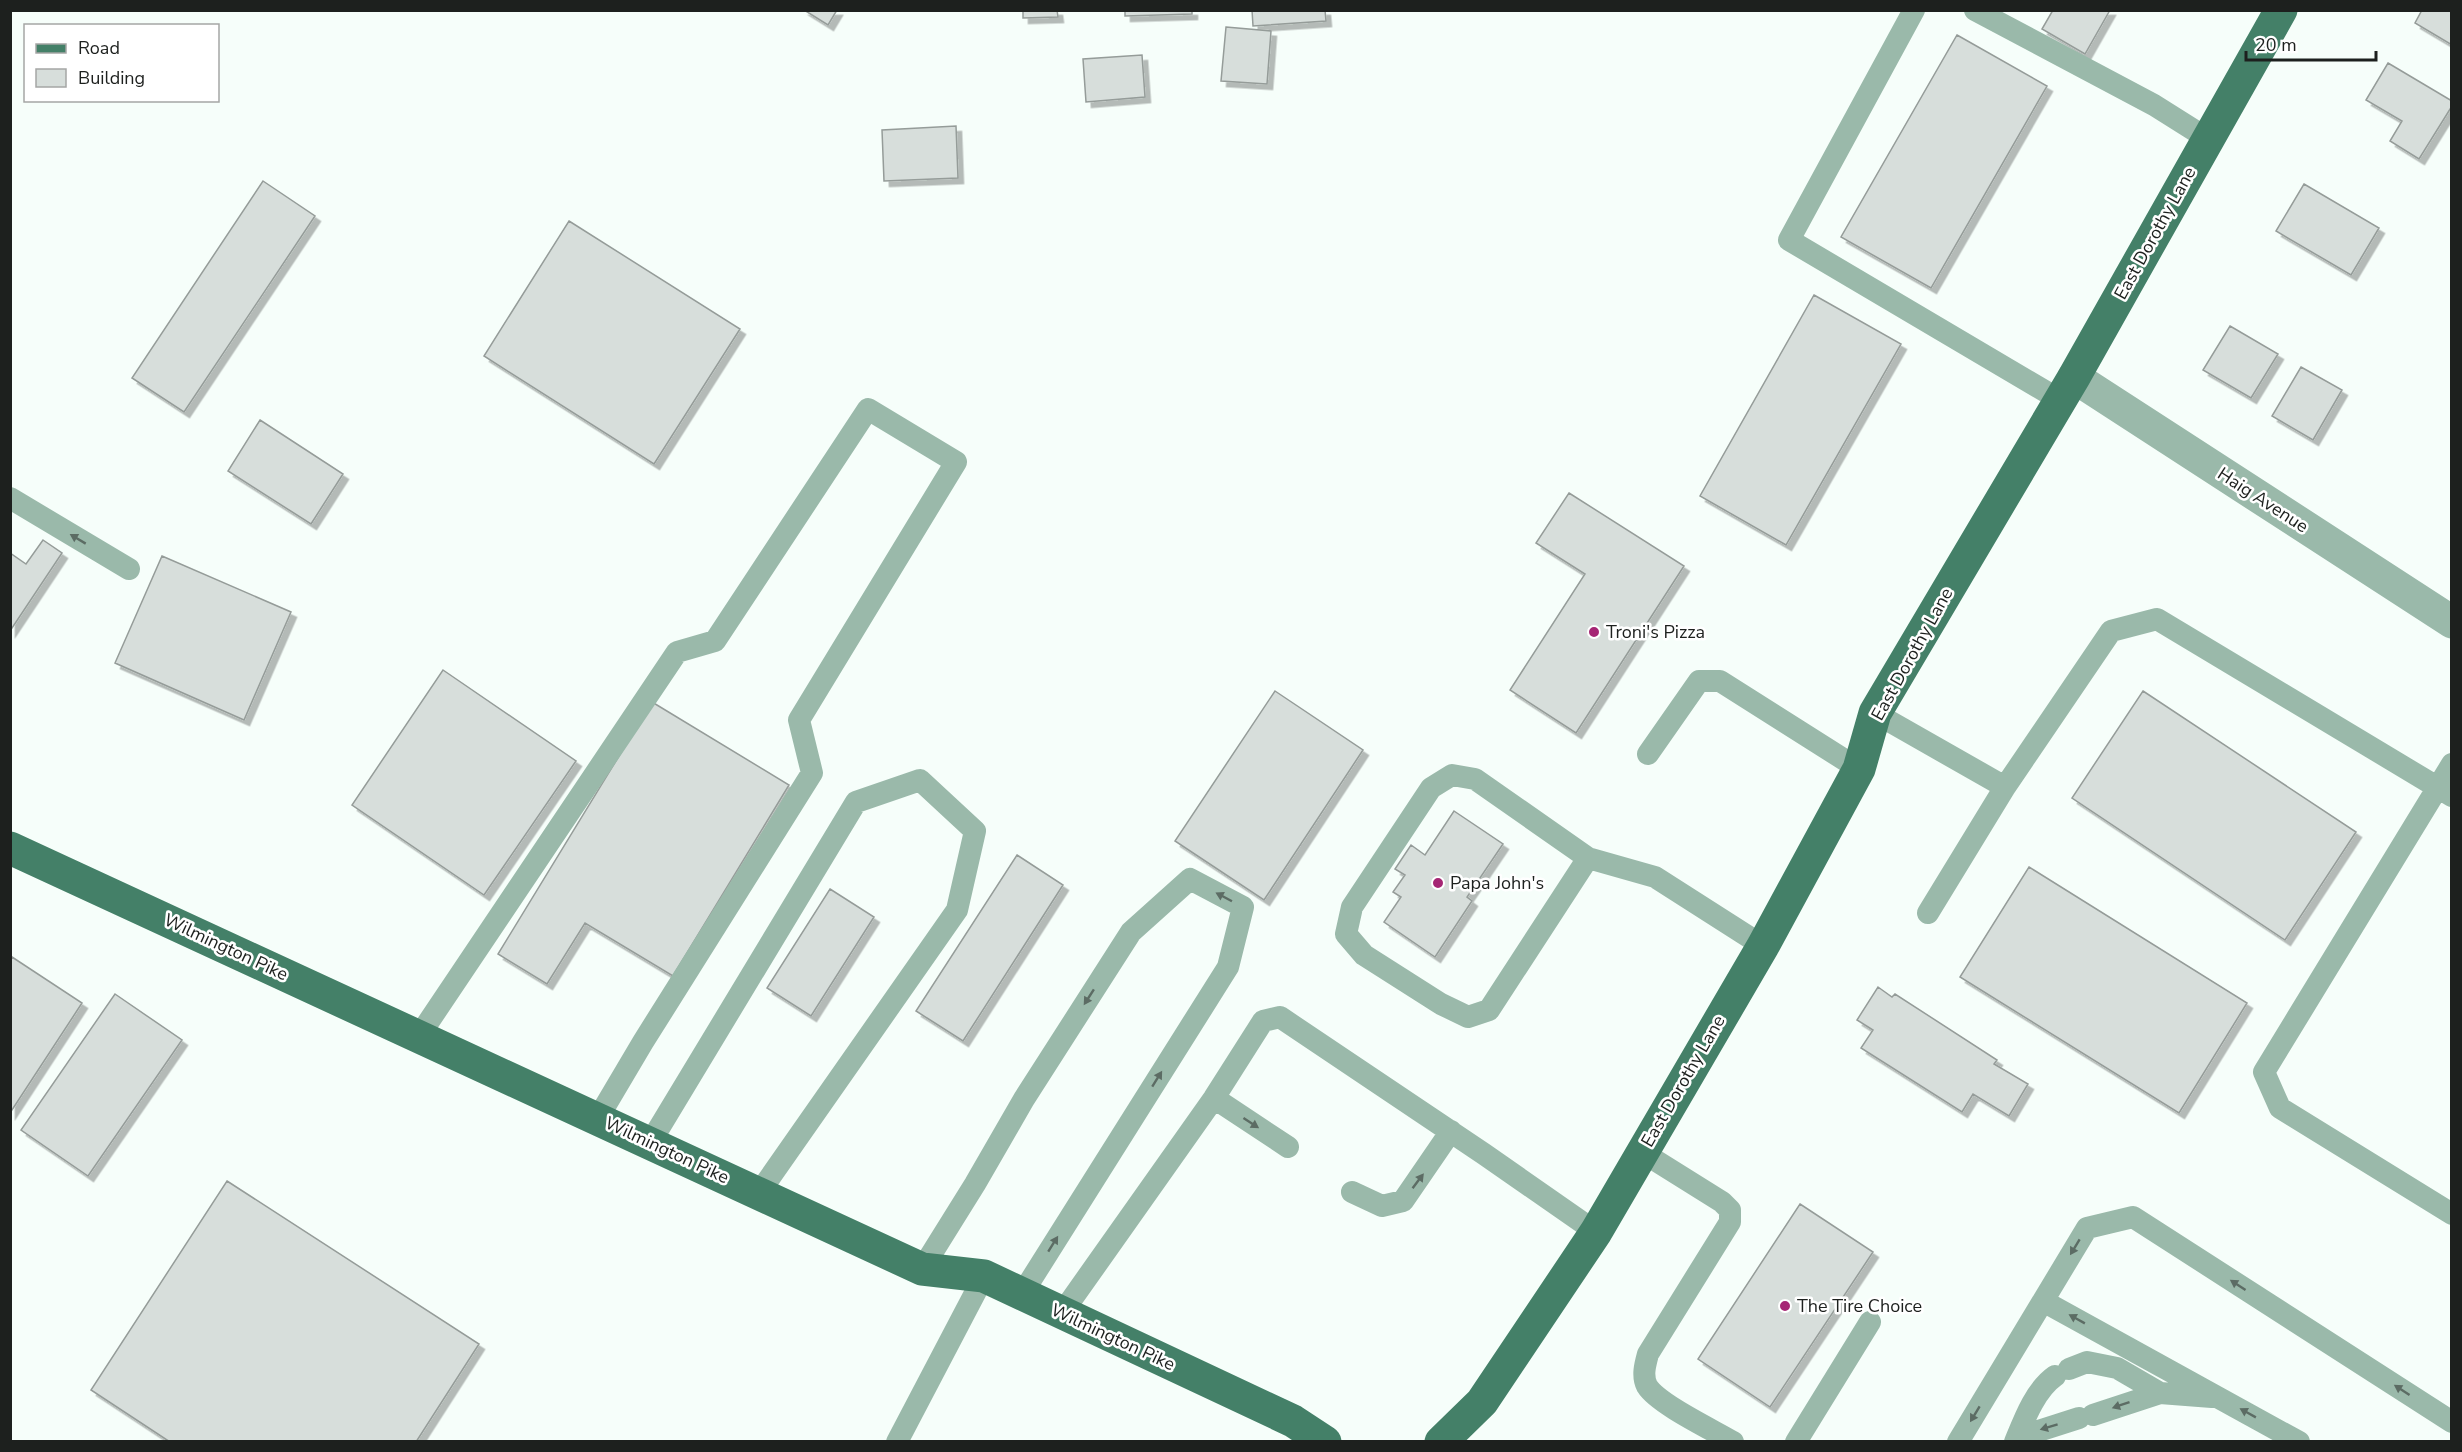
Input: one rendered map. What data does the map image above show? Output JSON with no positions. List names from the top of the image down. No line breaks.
{"streets":{"main road":["East Dorothy Lane","Wilmington Pike"],"street":["Haig Avenue"]},"crossings":[["East Dorothy Lane","Haig Avenue"]],"places":["Troni's Pizza","Papa John's","The Tire Choice"],"legend":["Road","Building"],"scale_bar":"20 m"}
